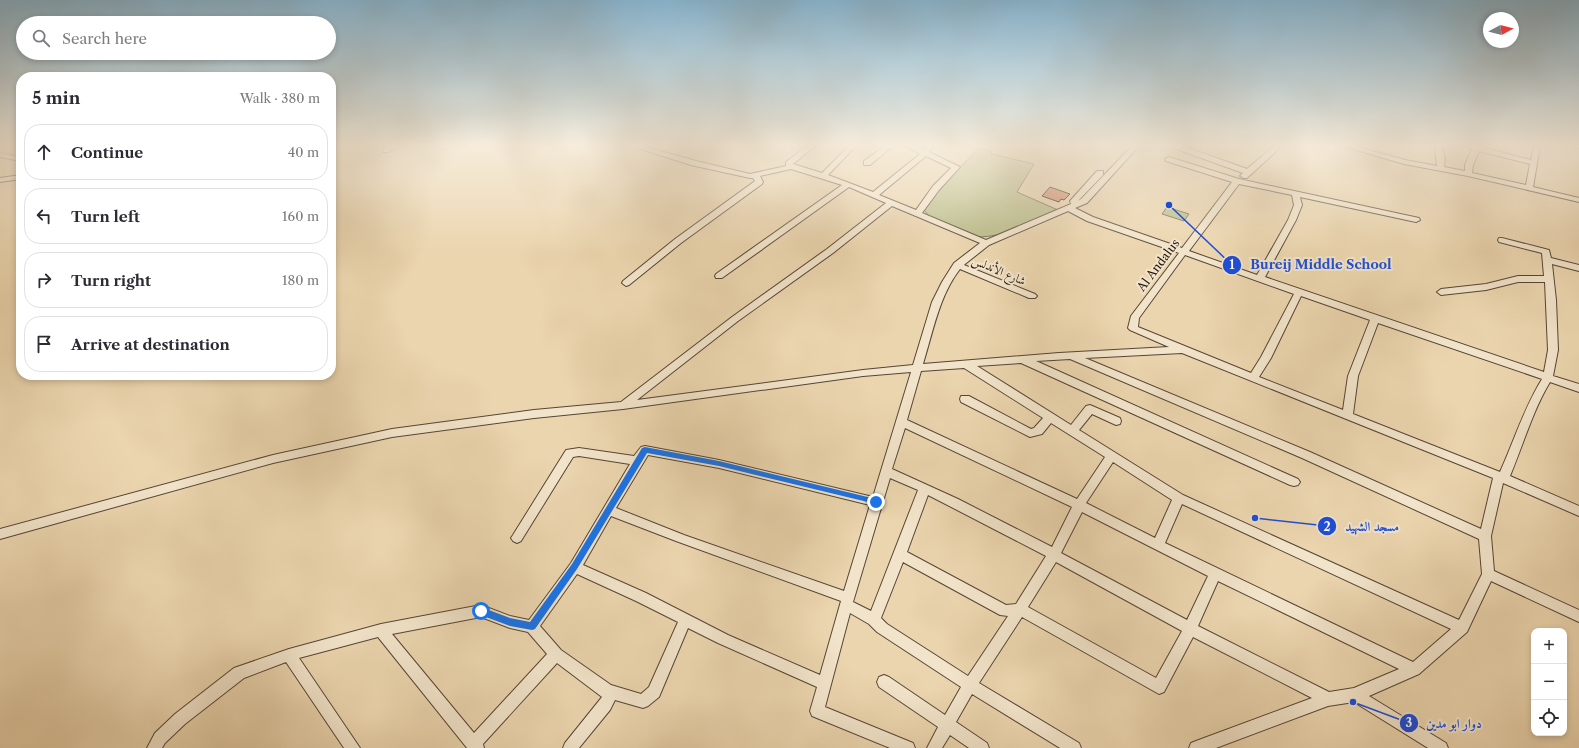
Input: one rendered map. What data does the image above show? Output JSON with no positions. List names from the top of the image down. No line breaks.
{"streets":{"street":["Al Andalus","شارع الأندلس"]},"places":["Bureij Middle School","مسجد الشهيد","دوار ابو مدين"],"north":"right","page":{"search":"Search here","heading":["5 min","Walk · 380 m"],"list":[["Continue","40 m"],["Turn left","160 m"],["Turn right","180 m"],"Arrive at destination"],"map_buttons":["+","−"]}}
